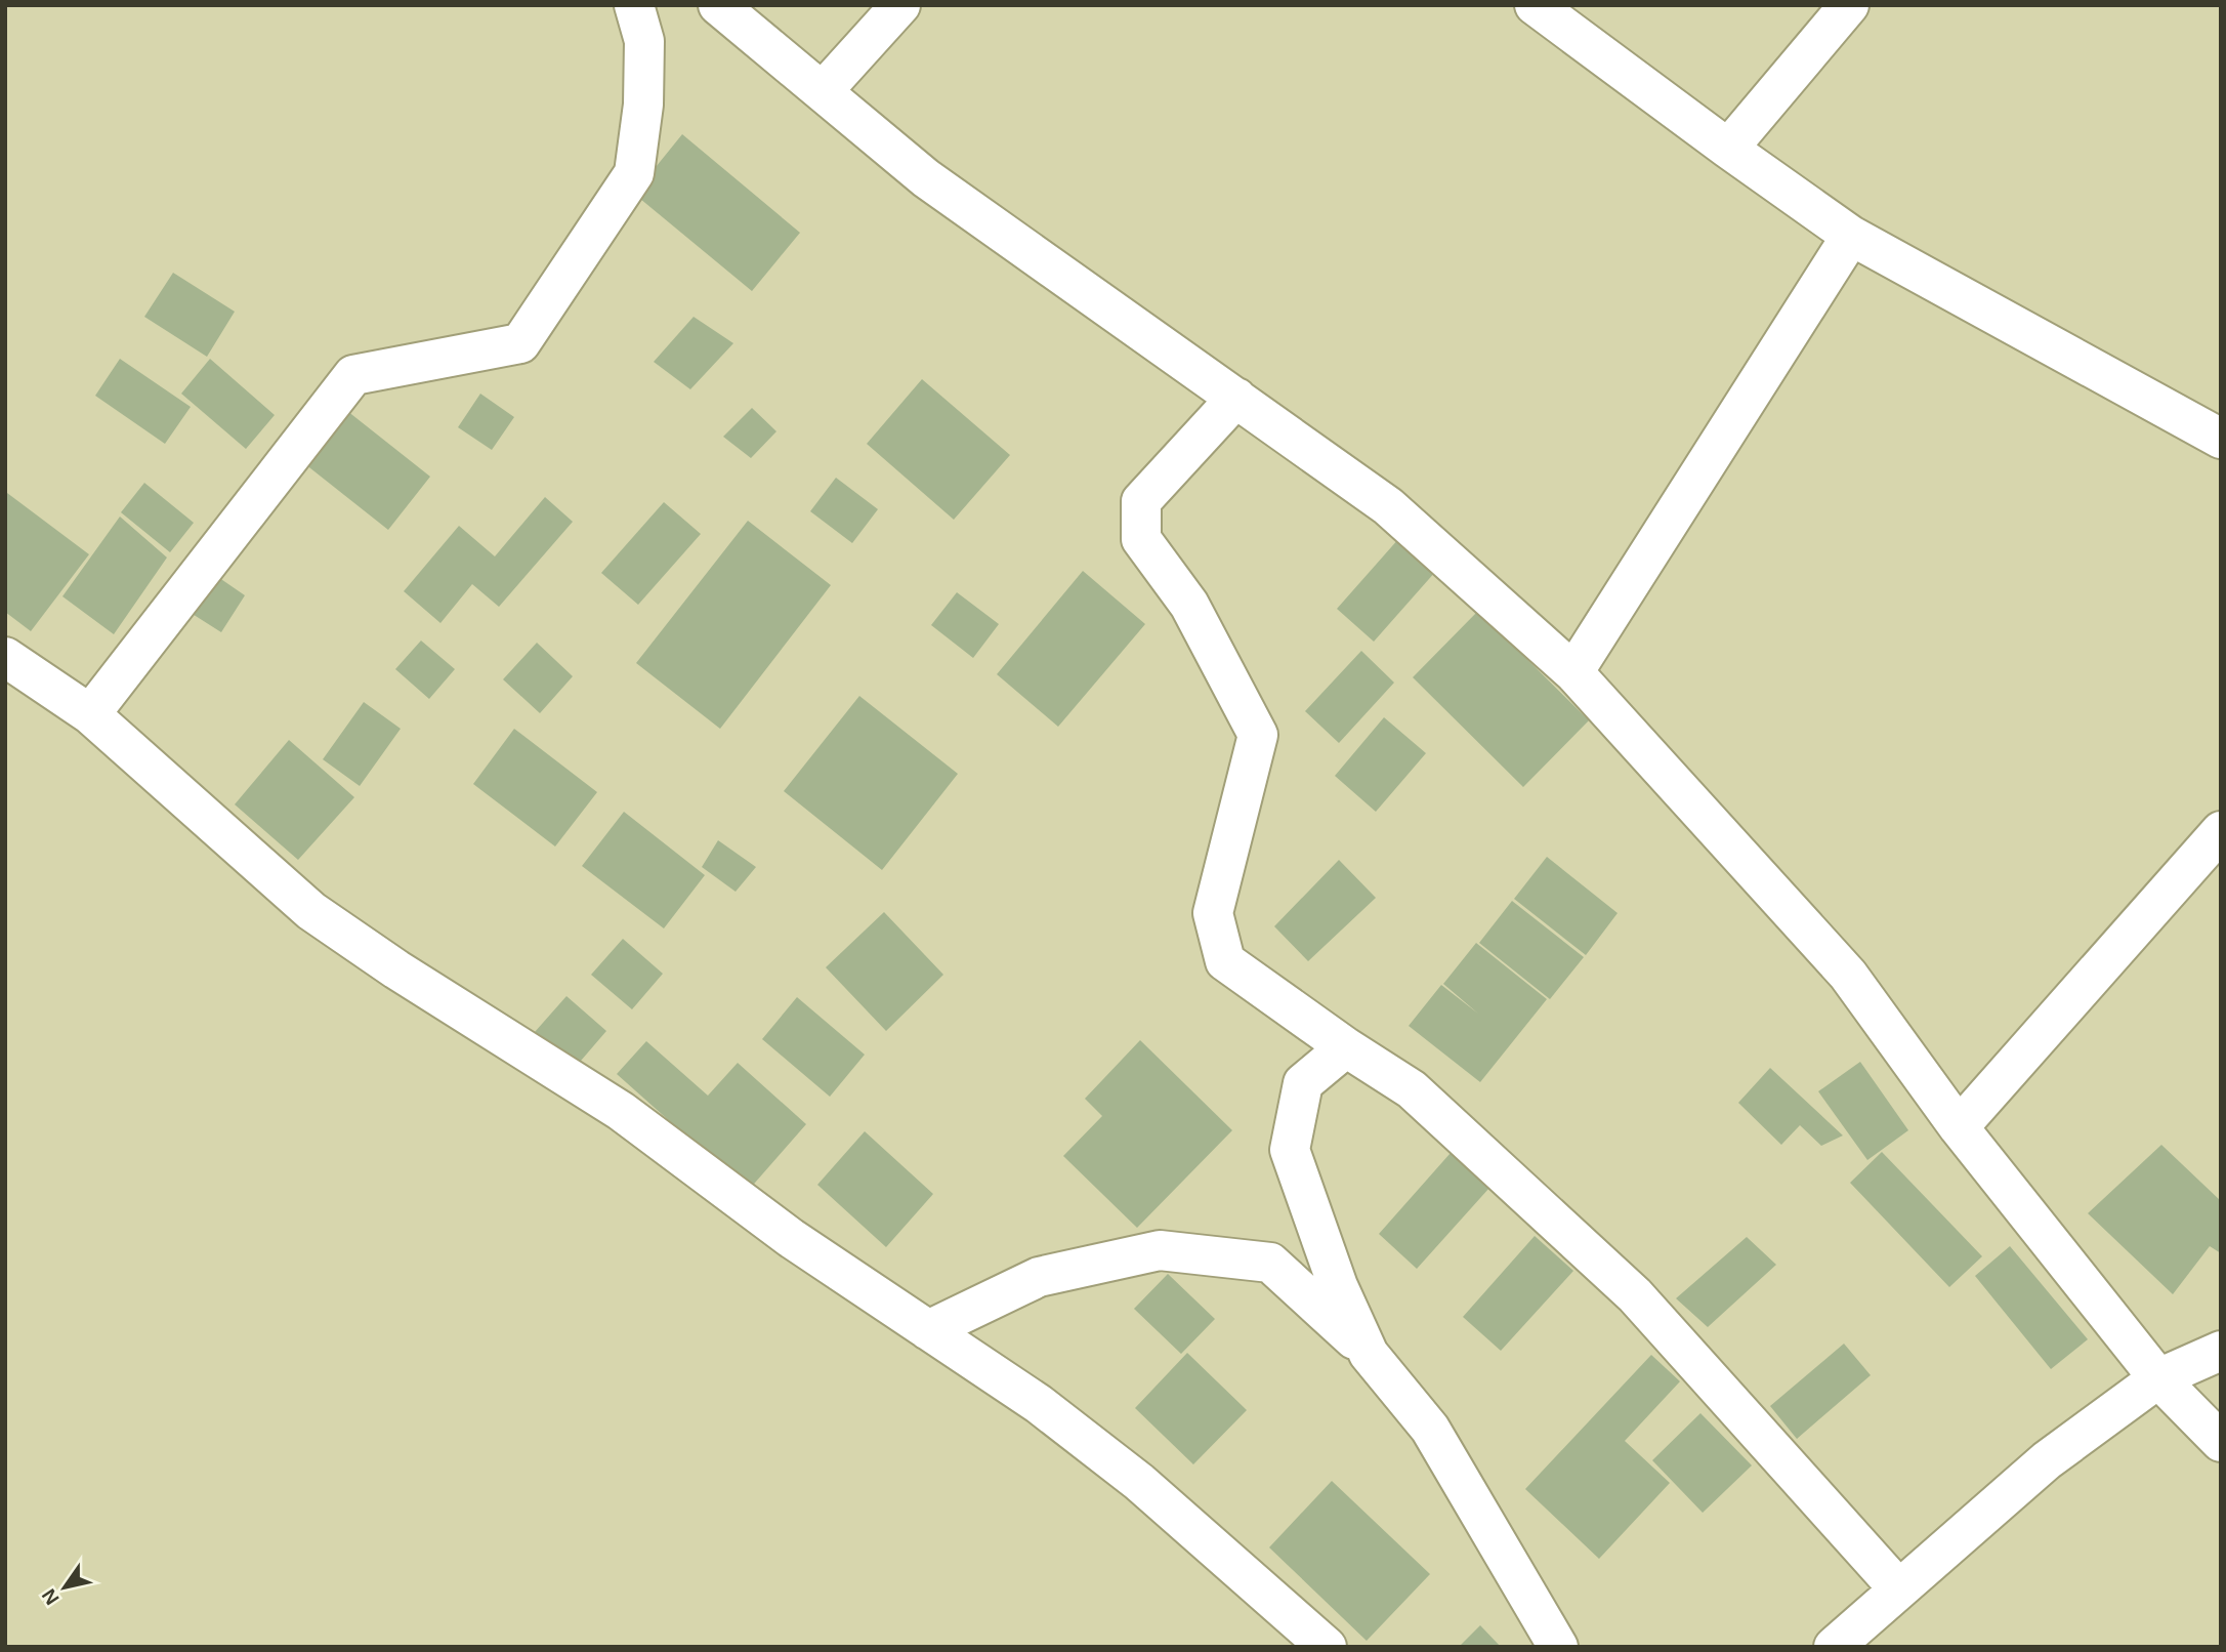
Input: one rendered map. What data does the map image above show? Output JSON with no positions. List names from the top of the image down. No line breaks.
{"north":"bottom left"}
